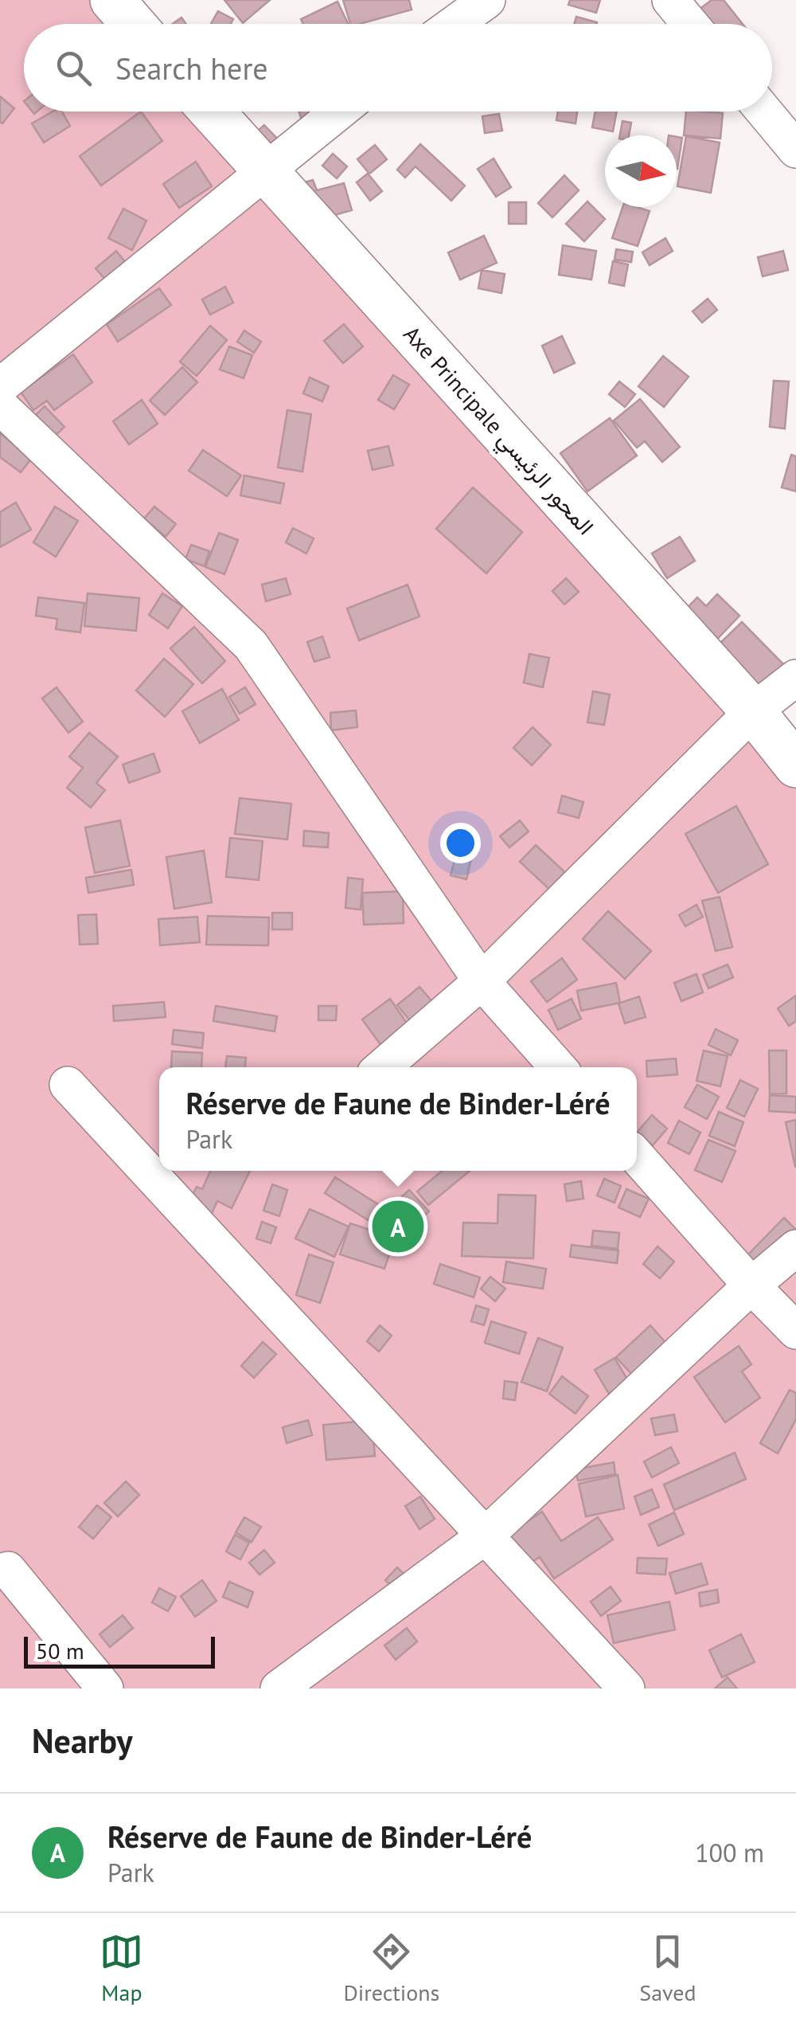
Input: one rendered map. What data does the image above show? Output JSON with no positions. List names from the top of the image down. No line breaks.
{"streets":{"main road":["Axe Principale المحور الرئيسي"]},"scale_bar":"50 m","north":"right","page":{"search":"Search here","popup":["Réserve de Faune de Binder-Léré","Park"],"pins":"A","scale":"50 m","heading":"Nearby","list":[{"mark":"A","name":"Réserve de Faune de Binder-Léré","note":"Park","value":"100 m"}],"nav":["Map","Directions","Saved"]}}
